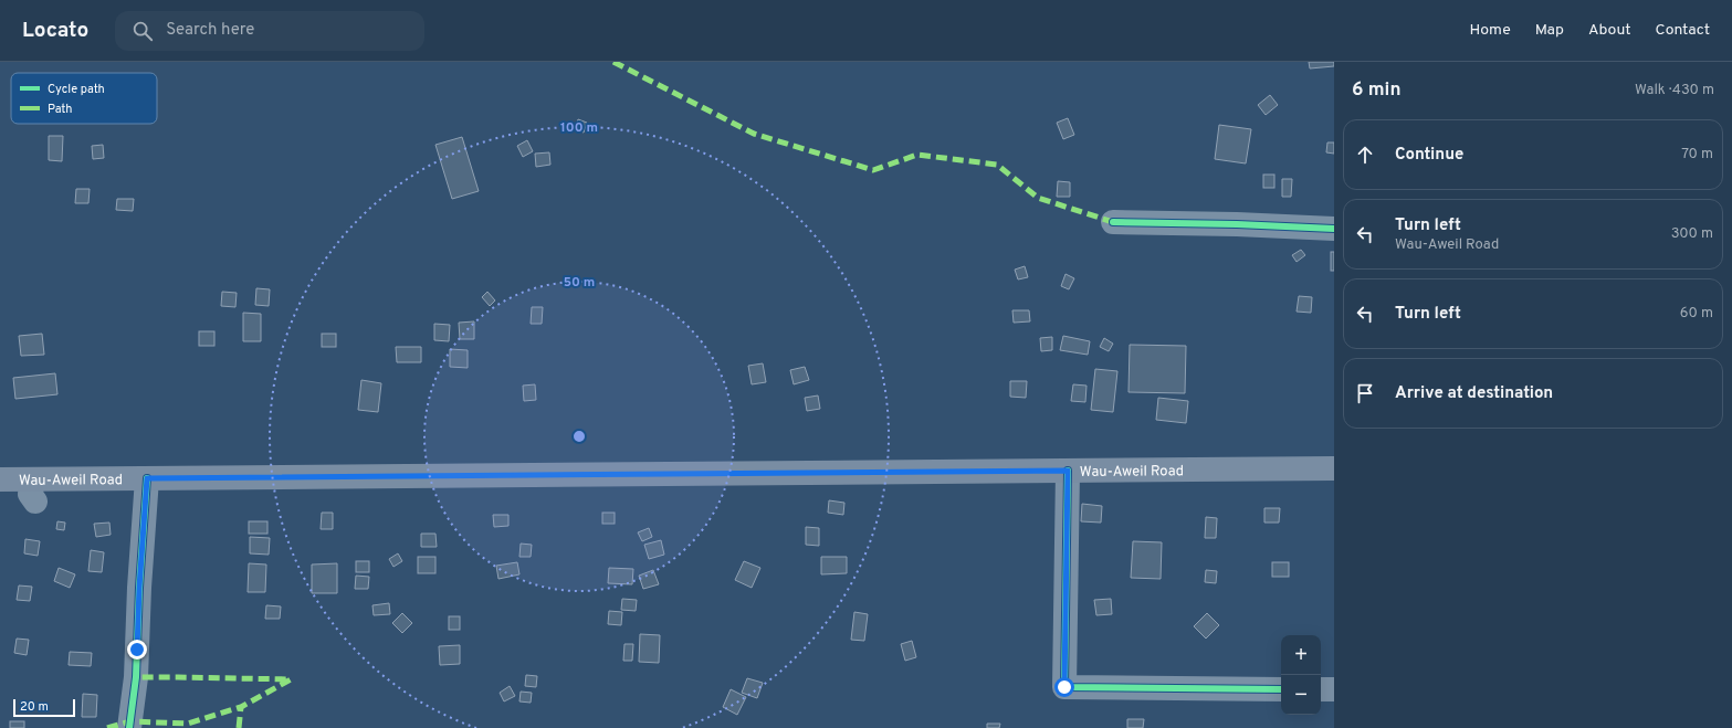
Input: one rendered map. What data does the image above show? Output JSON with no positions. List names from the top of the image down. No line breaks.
{"streets":{"main road":["Wau-Aweil Road"]},"legend":["Cycle path","Path"],"scale_bar":"20 m","page":{"header":"Locato","search":"Search here","nav":["Home","Map","About","Contact"],"heading":["6 min","Walk · 430 m"],"list":[["Continue","70 m"],["Turn left","Wau-Aweil Road","300 m"],["Turn left","60 m"],"Arrive at destination"],"map_buttons":["+","−"],"scale":"20 m"},"rings":["100 m","50 m"]}
